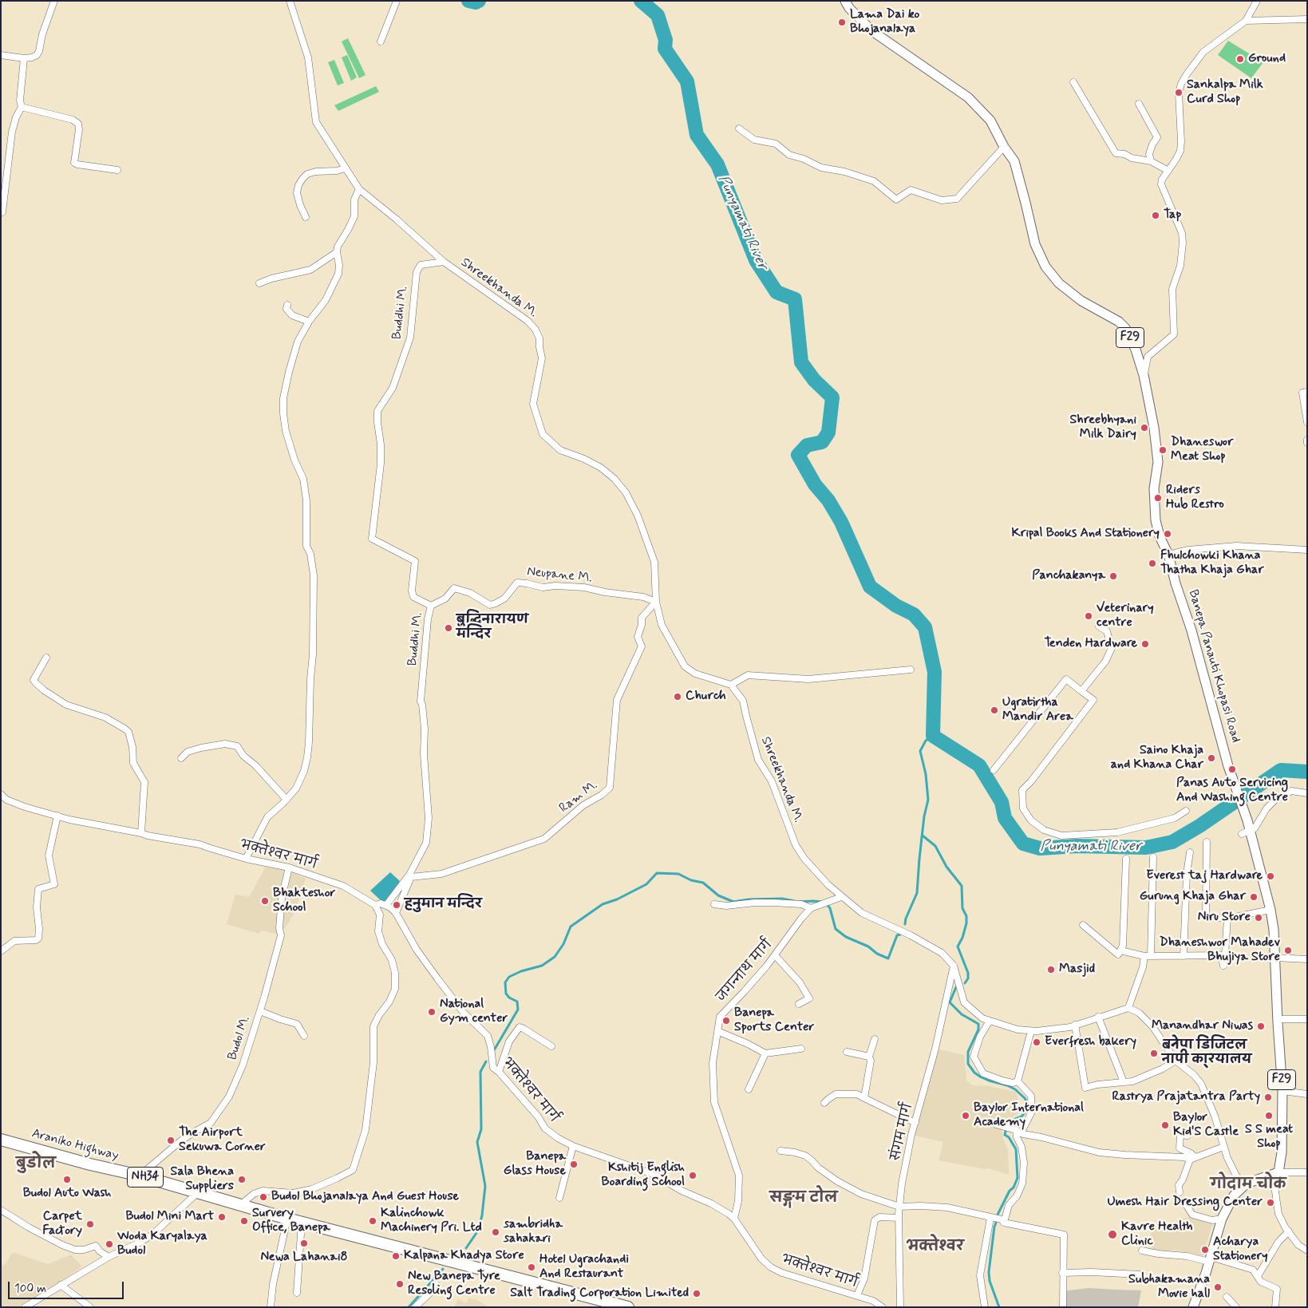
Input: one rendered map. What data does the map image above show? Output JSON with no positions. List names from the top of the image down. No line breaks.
{"streets":{"highway":["Araniko Highway","NH34"],"main road":["F29","Banepa Panauti Khopasi Road"],"street":["Shreekhanda M.","Buddhi M.","Neupane M.","Ram M.","भक्तेश्वर मार्ग","जगन्नाथ मार्ग","Budol M.","संगम मार्ग"]},"crossings":[["Shreekhanda M.","Buddhi M."],["Shreekhanda M.","Neupane M."],["Shreekhanda M.","Ram M."],["Shreekhanda M.","संगम मार्ग"],["Buddhi M.","Neupane M."],["Buddhi M.","भक्तेश्वर मार्ग"],["F29","Banepa Panauti Khopasi Road"],["Neupane M.","Ram M."],["Ram M.","भक्तेश्वर मार्ग"],["भक्तेश्वर मार्ग","जगन्नाथ मार्ग"],["भक्तेश्वर मार्ग","Budol M."],["Budol M.","Araniko Highway"]],"districts":["बुडोल","गाेदाम चाेक","सङ्गम टोल","भक्तेश्वर"],"water":["Punyamati River"],"places":["Lama Dai ko Bhojanalaya","Ground","Sankalpa Milk Curd Shop","Tap","Shreebhyani Milk Dairy","Dhaneswor Meat Shop","Riders Hub Restro","Kripal Books And Stationery","Fhulchowki Khana Thatha Khaja Ghar","Panchakanya","Veterinary centre","बुद्धिनारायण मन्दिर","Tenden Hardware","Church","Ugratirtha Mandir Area","Saino Khaja and Khana Char","Panas Auto Servicing And Washing Centre","Everest taj Hardware","Gurung Khaja Ghar","Bhakteshor School","हनुमान मन्दिर","Niru Store","Dhaneshwor Mahadev Bhujiya Store","Masjid","National Gym center","Banepa Sports Center","Manandhar Niwas","Everfresh bakery","बनेपा डिजिटल नापी का्रयालय","Rastrya Prajatantra Party","Baylor International Academy","S S meat Shop","Baylor Kid'S Castle","The Airport Sekuwa Corner","Banepa Glass House","Kshitij English Boarding School","Budol Auto Wash","Sala Bhena Suppliers","Budol Bhojanalaya And Guest House","Umesh Hair Dressing Center","Budol Mini Mart","Survery Office, Banepa","Kalinchowk Machinery Pri. Ltd","Carpet Factory","sambridha sahakari","Kavre Health Clinic","Newa Lahanai8","Woda Karyalaya Budol","Acharya Stationery","Kalpana Khadya Store","Hotel Ugrachandi And Restaurant","New Banepa Tyre Resoling Centre","Subhakamana Movie hall","Salt Trading Corporation Limited"],"scale_bar":"100 m"}
